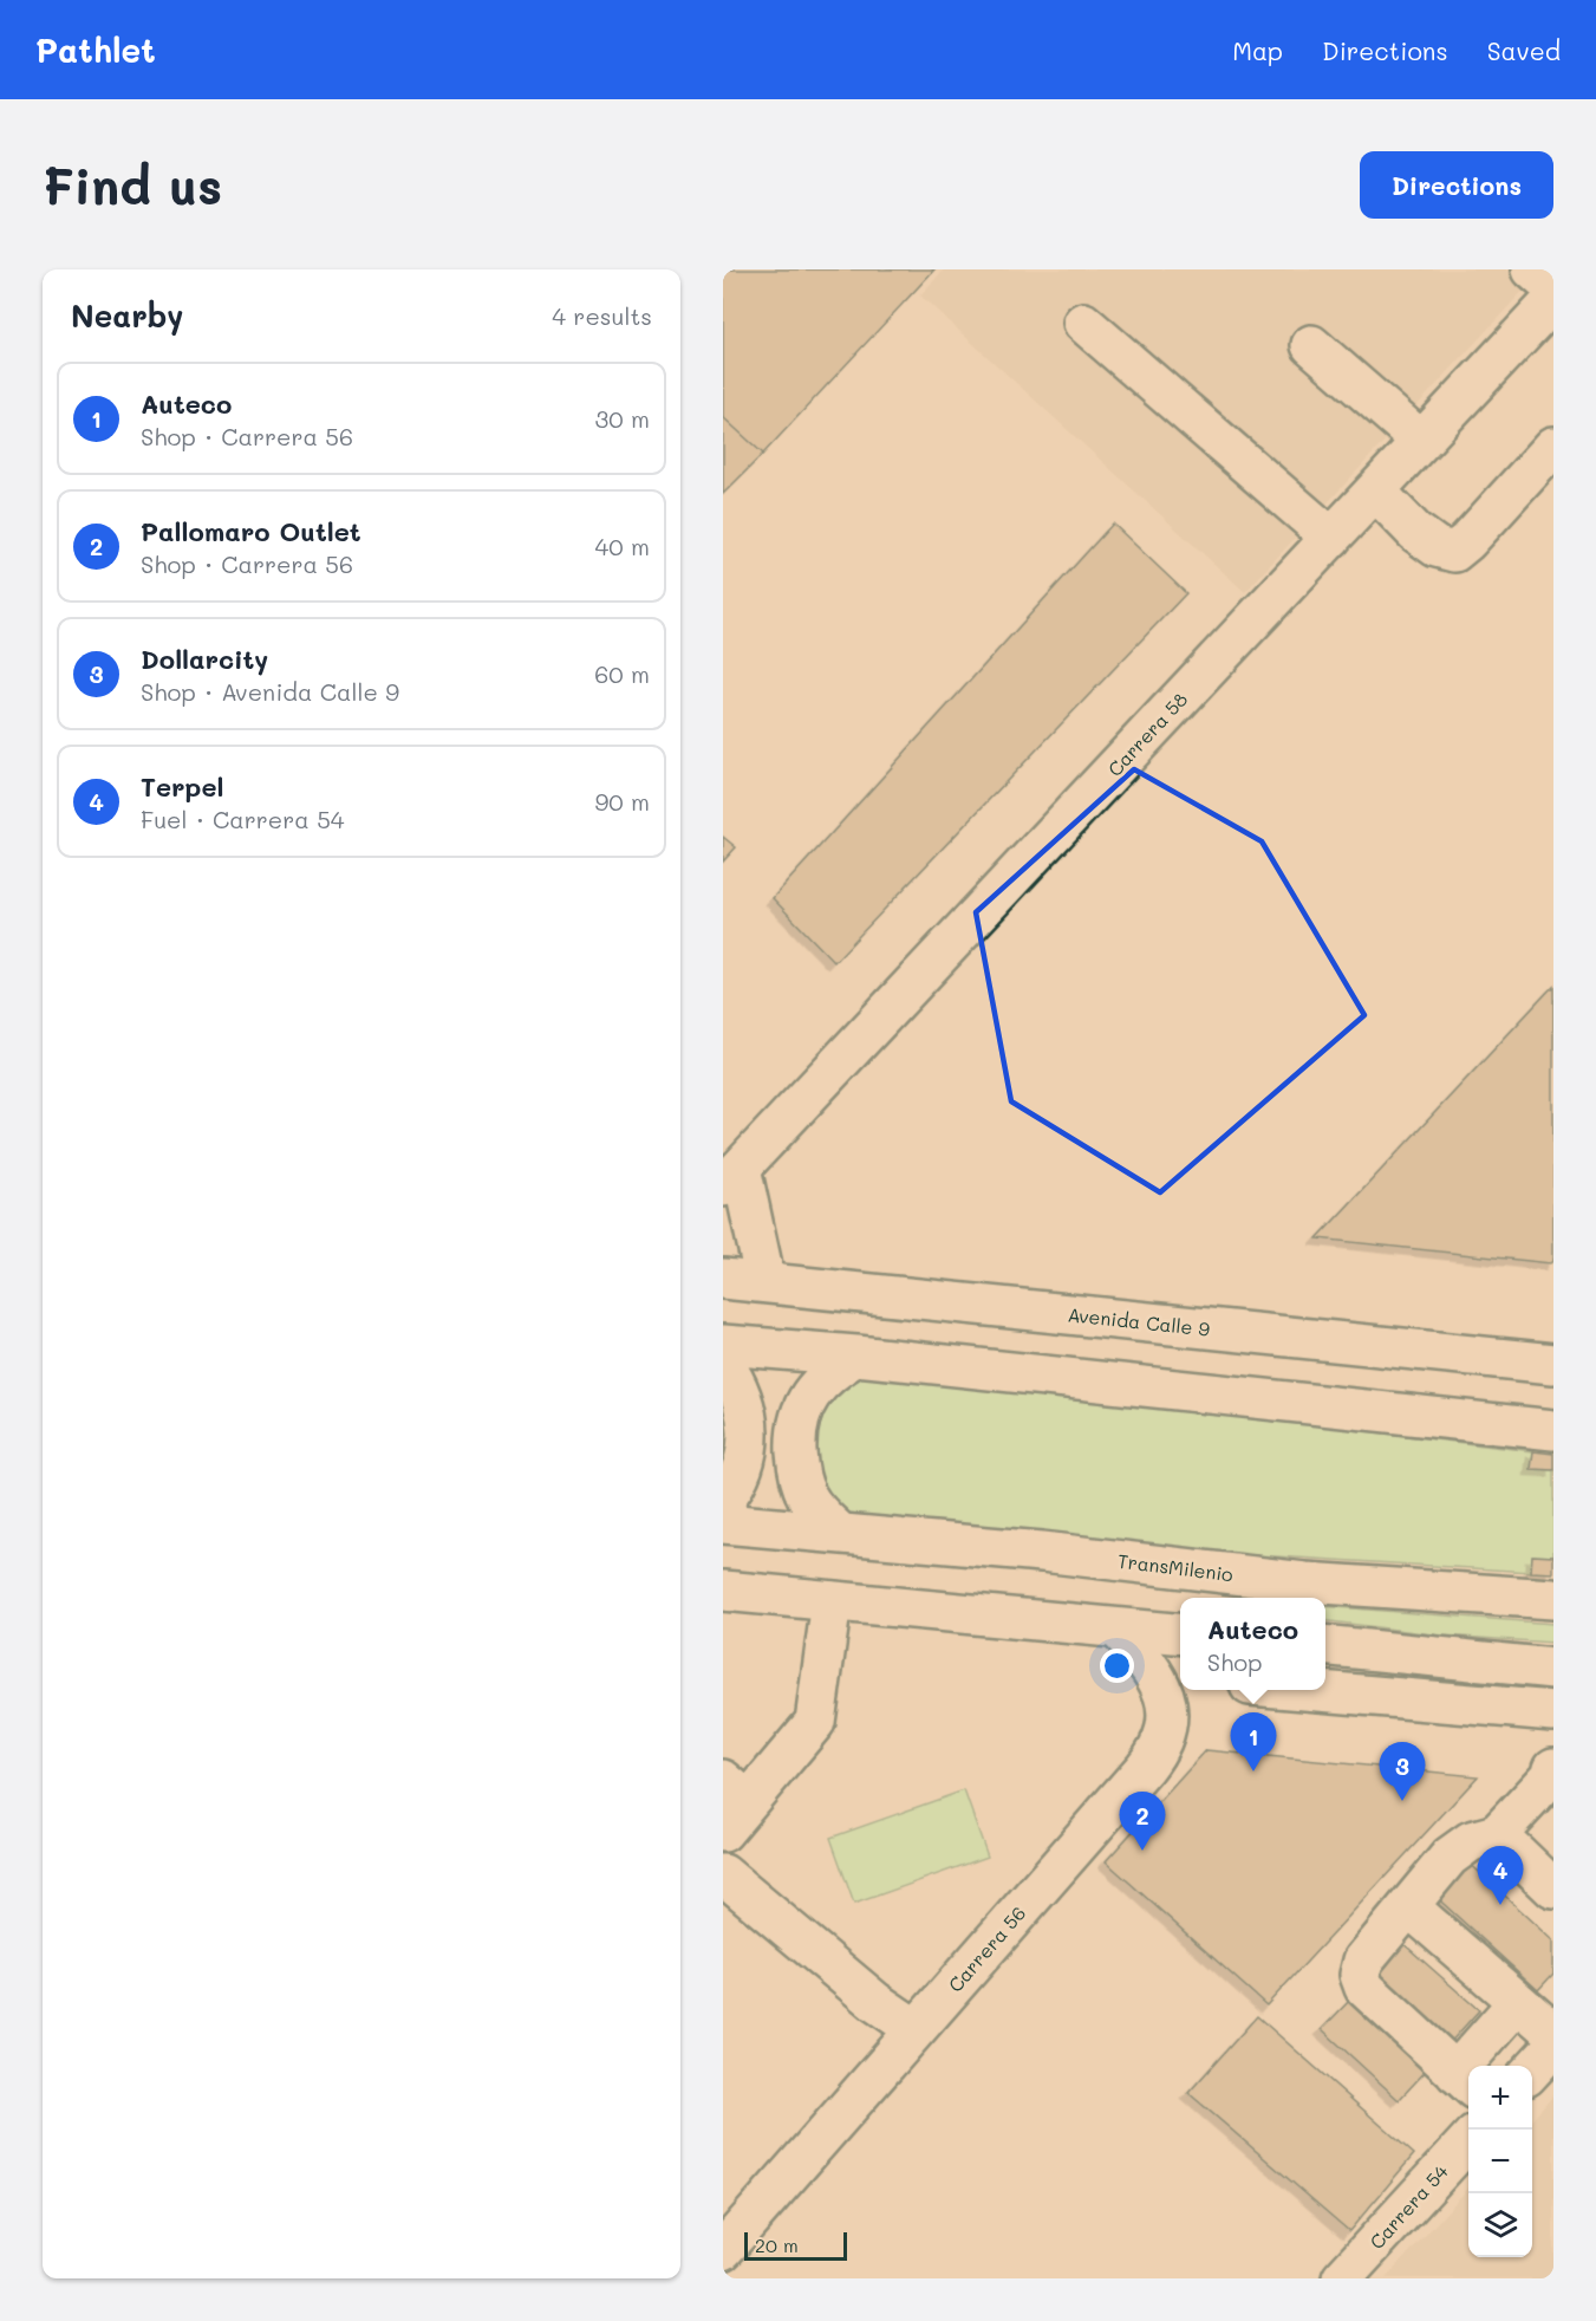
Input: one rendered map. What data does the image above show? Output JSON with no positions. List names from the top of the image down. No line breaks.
{"streets":{"main road":["Carrera 58","Avenida Calle 9","TransMilenio","Carrera 56","Carrera 54"]},"crossings":[["Carrera 58","Avenida Calle 9"]],"scale_bar":"20 m","page":{"header":"Pathlet","nav":["Map","Directions","Saved"],"buttons":"Directions","title":"Find us","heading":["Nearby","4 results"],"list":[{"mark":"1","name":"Auteco","note":"Shop · Carrera 56","value":"30 m"},{"mark":"2","name":"Pallomaro Outlet","note":"Shop · Carrera 56","value":"40 m"},{"mark":"3","name":"Dollarcity","note":"Shop · Avenida Calle 9","value":"60 m"},{"mark":"4","name":"Terpel","note":"Fuel · Carrera 54","value":"90 m"}],"popup":["Auteco","Shop"],"pins":["1","3","2","4"],"map_buttons":["+","−"],"scale":"20 m"}}
